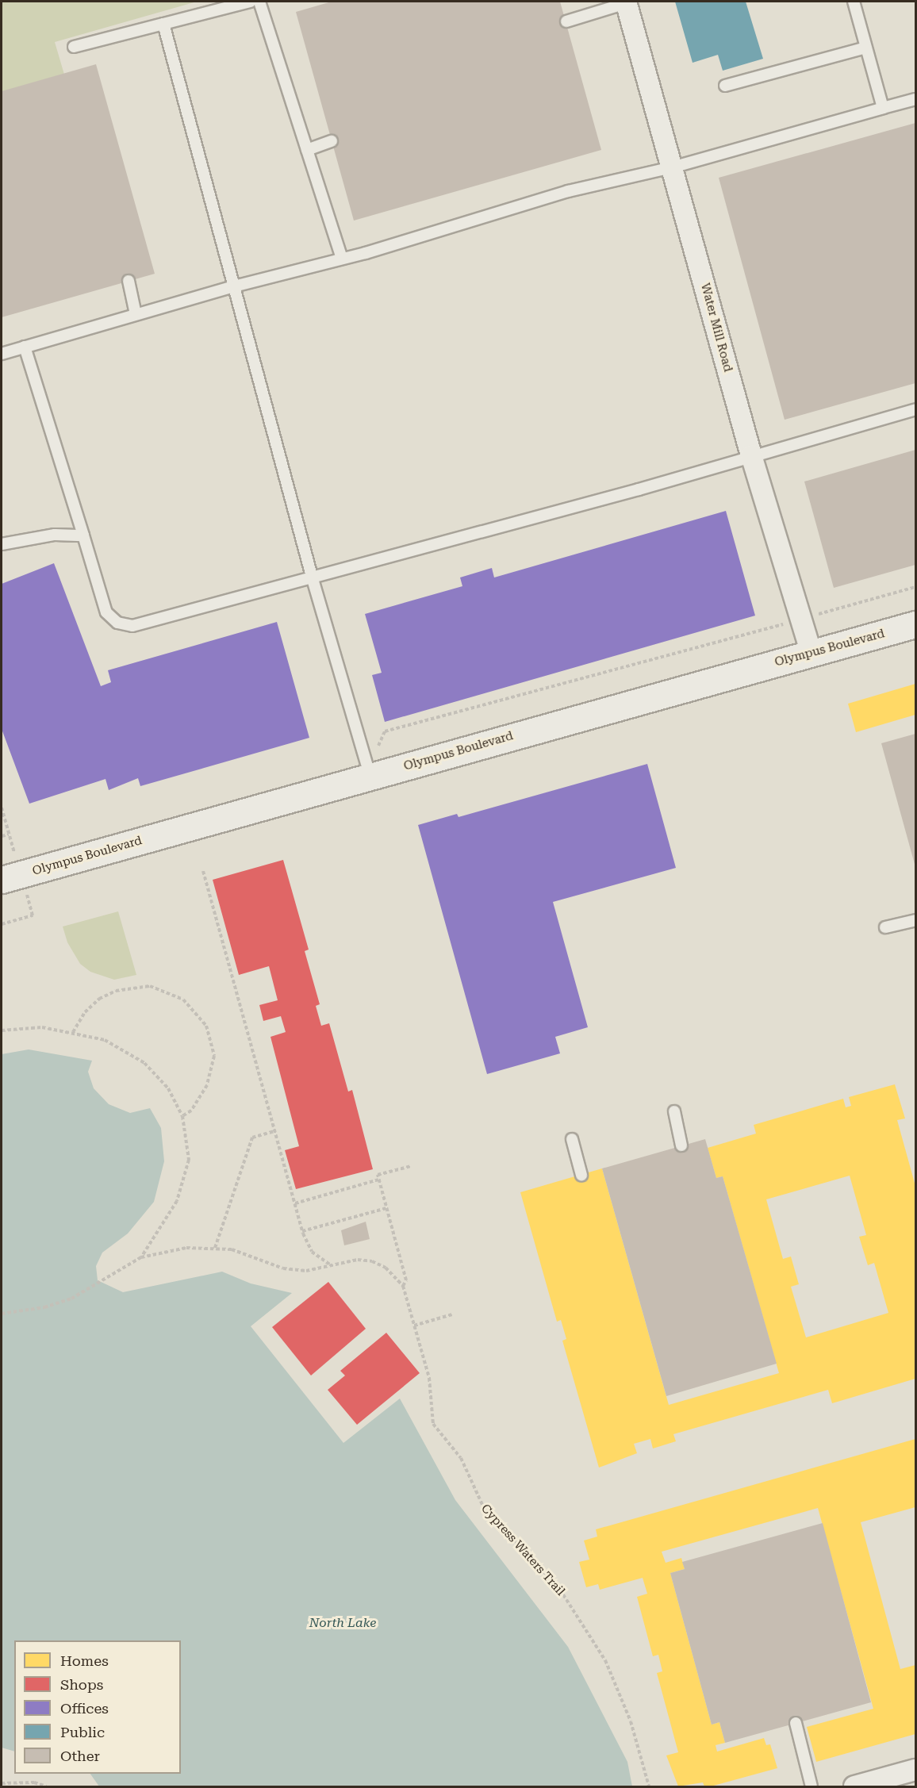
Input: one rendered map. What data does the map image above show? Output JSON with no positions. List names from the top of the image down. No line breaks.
{"streets":{"street":["Water Mill Road","Olympus Boulevard"],"path":["Cypress Waters Trail"]},"crossings":[["Water Mill Road","Olympus Boulevard"]],"water":["North Lake"],"legend":["Homes","Shops","Offices","Public","Other"]}
